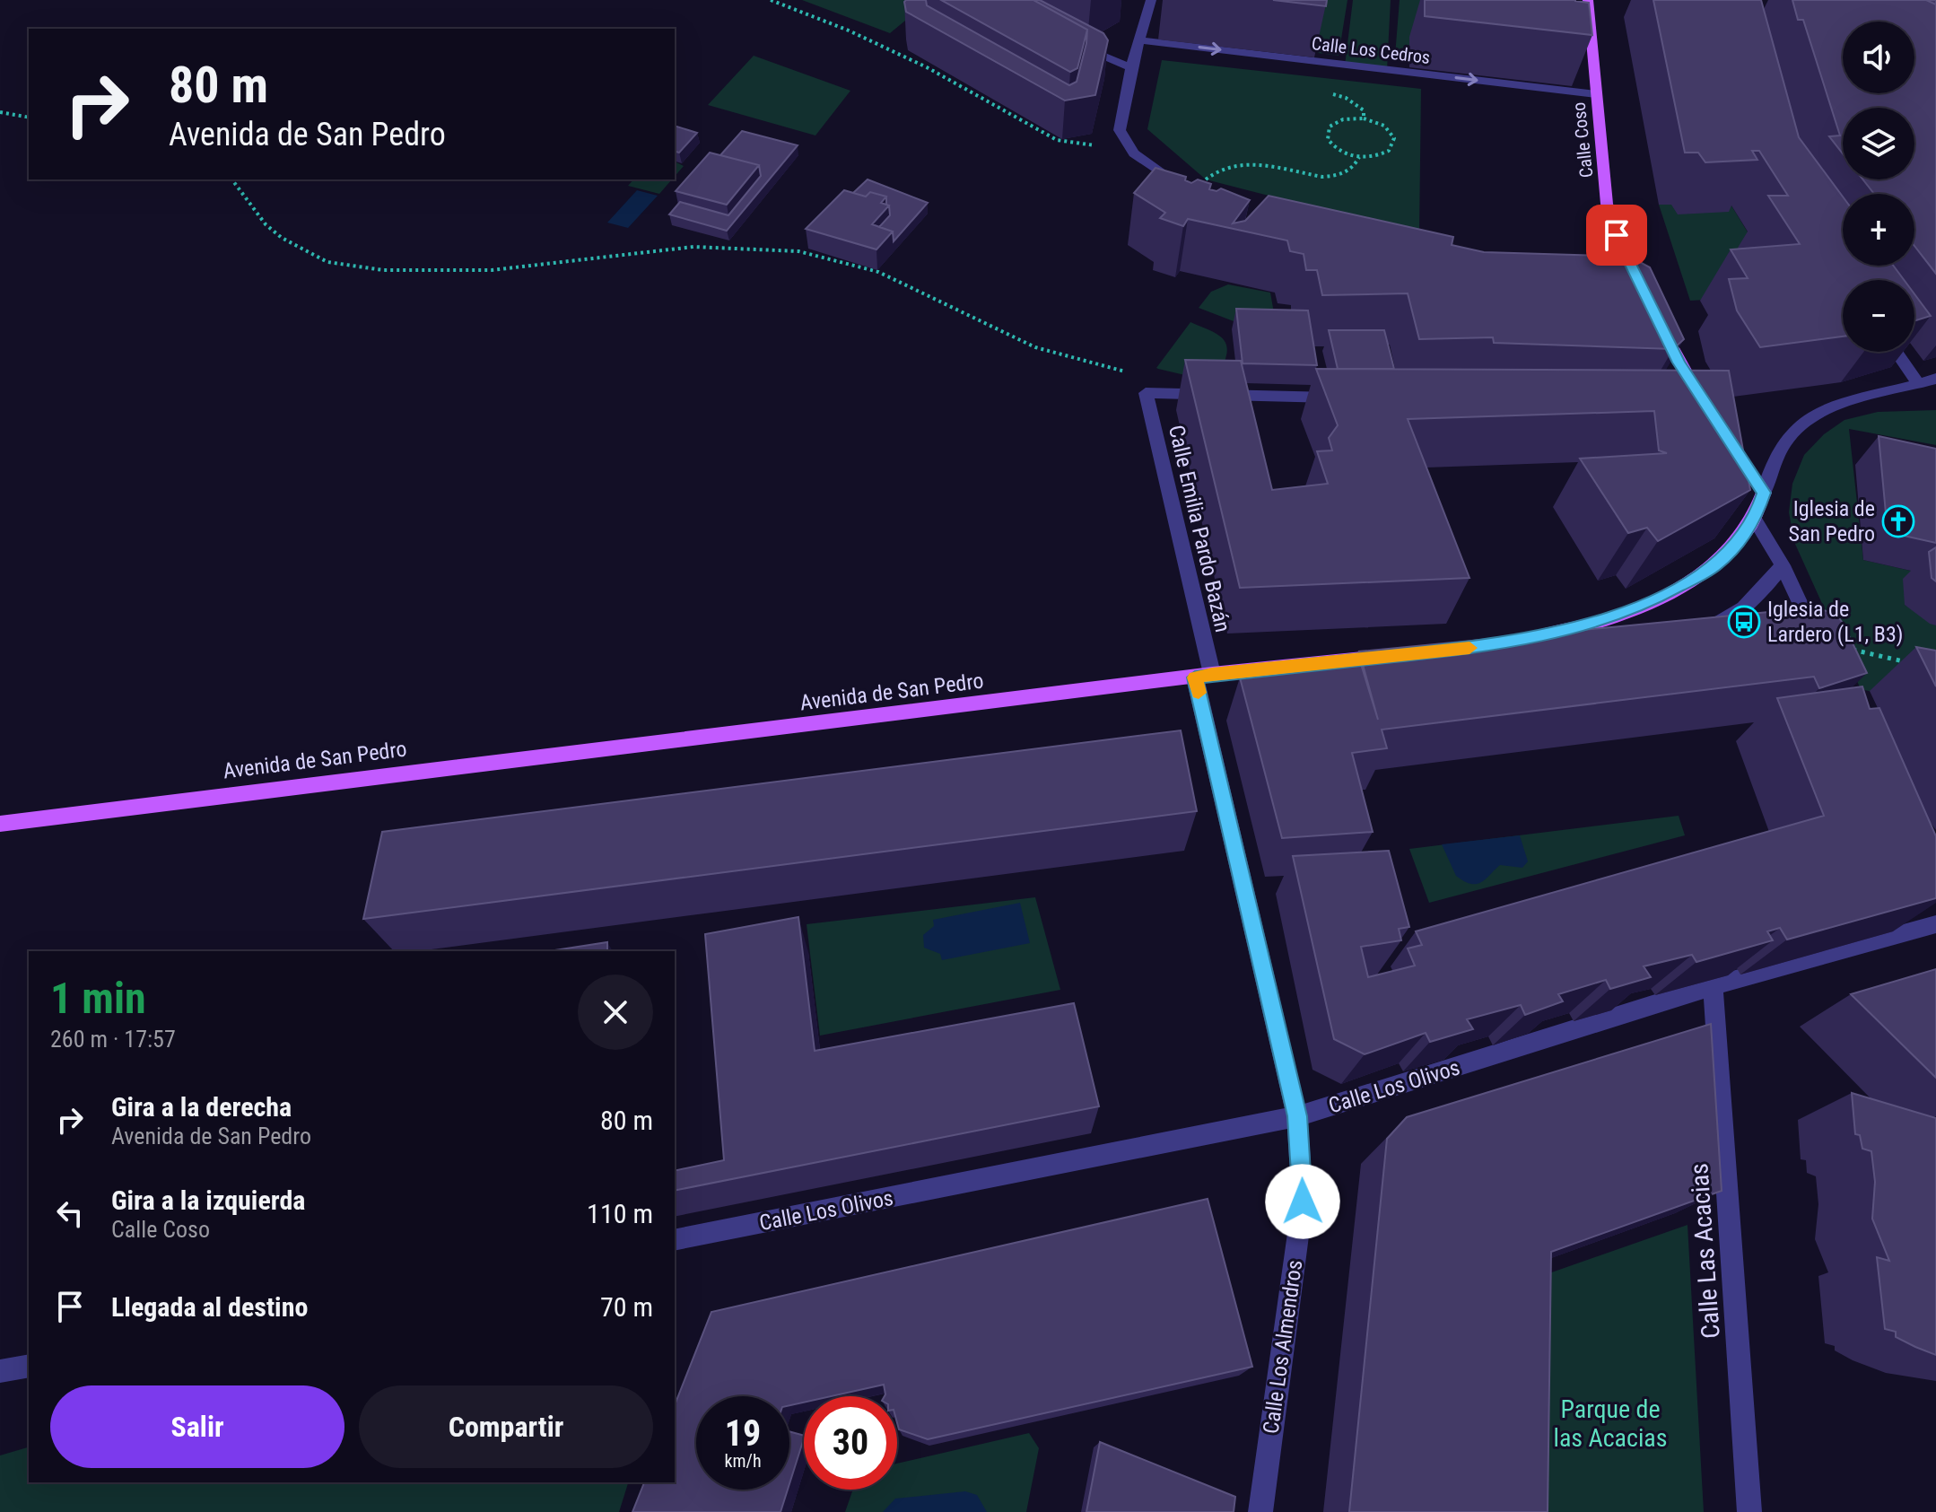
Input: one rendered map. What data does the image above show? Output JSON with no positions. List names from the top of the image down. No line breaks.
{"streets":{"main road":["Calle Coso","Avenida de San Pedro"],"street":["Calle Los Cedros","Calle Emilia Pardo Bazán","Calle Los Olivos","Calle Las Acacias","Calle Los Almendros"]},"crossings":[["Calle Los Cedros","Calle Coso"],["Calle Emilia Pardo Bazán","Avenida de San Pedro"],["Calle Emilia Pardo Bazán","Calle Los Almendros"],["Avenida de San Pedro","Calle Los Almendros"],["Calle Los Olivos","Calle Las Acacias"],["Calle Los Olivos","Calle Los Almendros"]],"one_way":["Calle Los Cedros"],"parks":["Parque de las Acacias"],"places":{"church":["Iglesia de San Pedro"],"bus stop":["Iglesia de Lardero (L1, B3)"]},"page":{"map_buttons":["+","−"],"turn":["80 m","Avenida de San Pedro"],"heading":["1 min","260 m · 17:57"],"list":[{"name":"Gira a la derecha","note":"Avenida de San Pedro","value":"80 m"},{"name":"Gira a la izquierda","note":"Calle Coso","value":"110 m"},{"name":"Llegada al destino","value":"70 m"}],"buttons":["Salir","Compartir"],"speed":"19 km/h","limit":"30"}}
